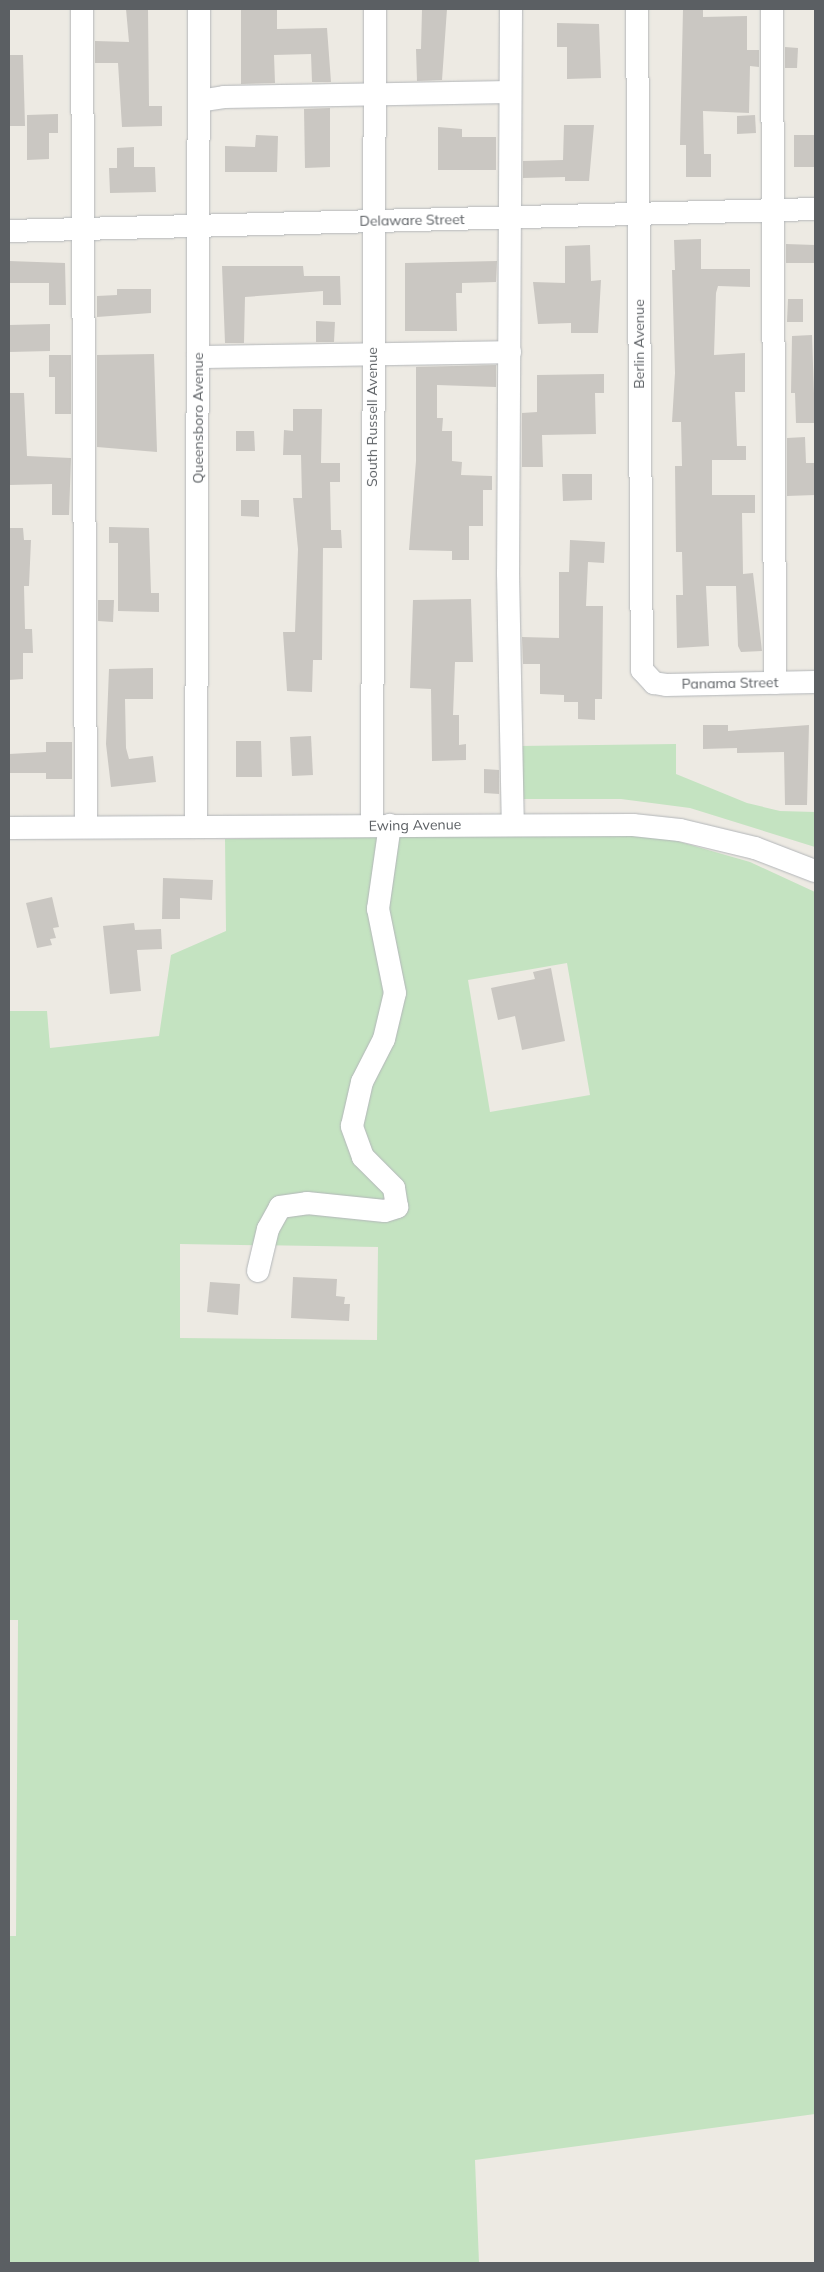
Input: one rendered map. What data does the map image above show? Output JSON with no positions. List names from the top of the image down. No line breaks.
{"streets":{"street":["Delaware Street","Berlin Avenue","South Russell Avenue","Queensboro Avenue","Panama Street","Ewing Avenue"]},"crossings":[["Delaware Street","Berlin Avenue"],["Delaware Street","South Russell Avenue"],["Delaware Street","Queensboro Avenue"],["Berlin Avenue","Panama Street"],["South Russell Avenue","Ewing Avenue"],["Queensboro Avenue","Ewing Avenue"]]}
